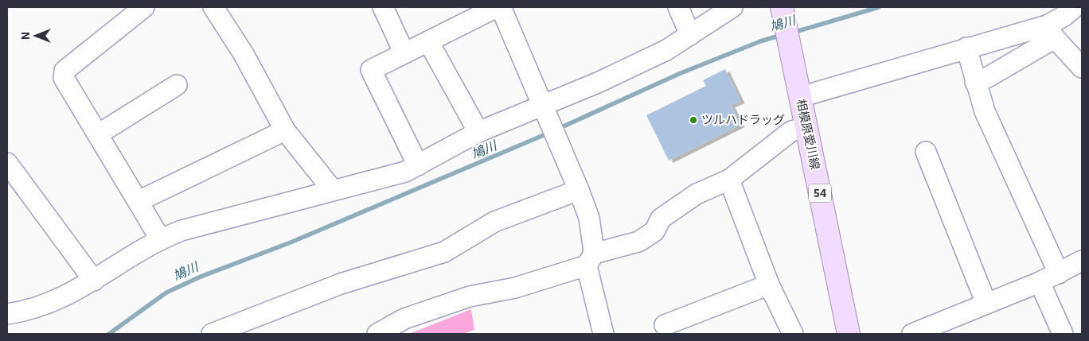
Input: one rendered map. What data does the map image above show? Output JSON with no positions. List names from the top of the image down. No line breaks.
{"streets":{"main road":["相模原愛川線","54"]},"water":["鳩川"],"places":["ツルハドラッグ"],"north":"left"}
